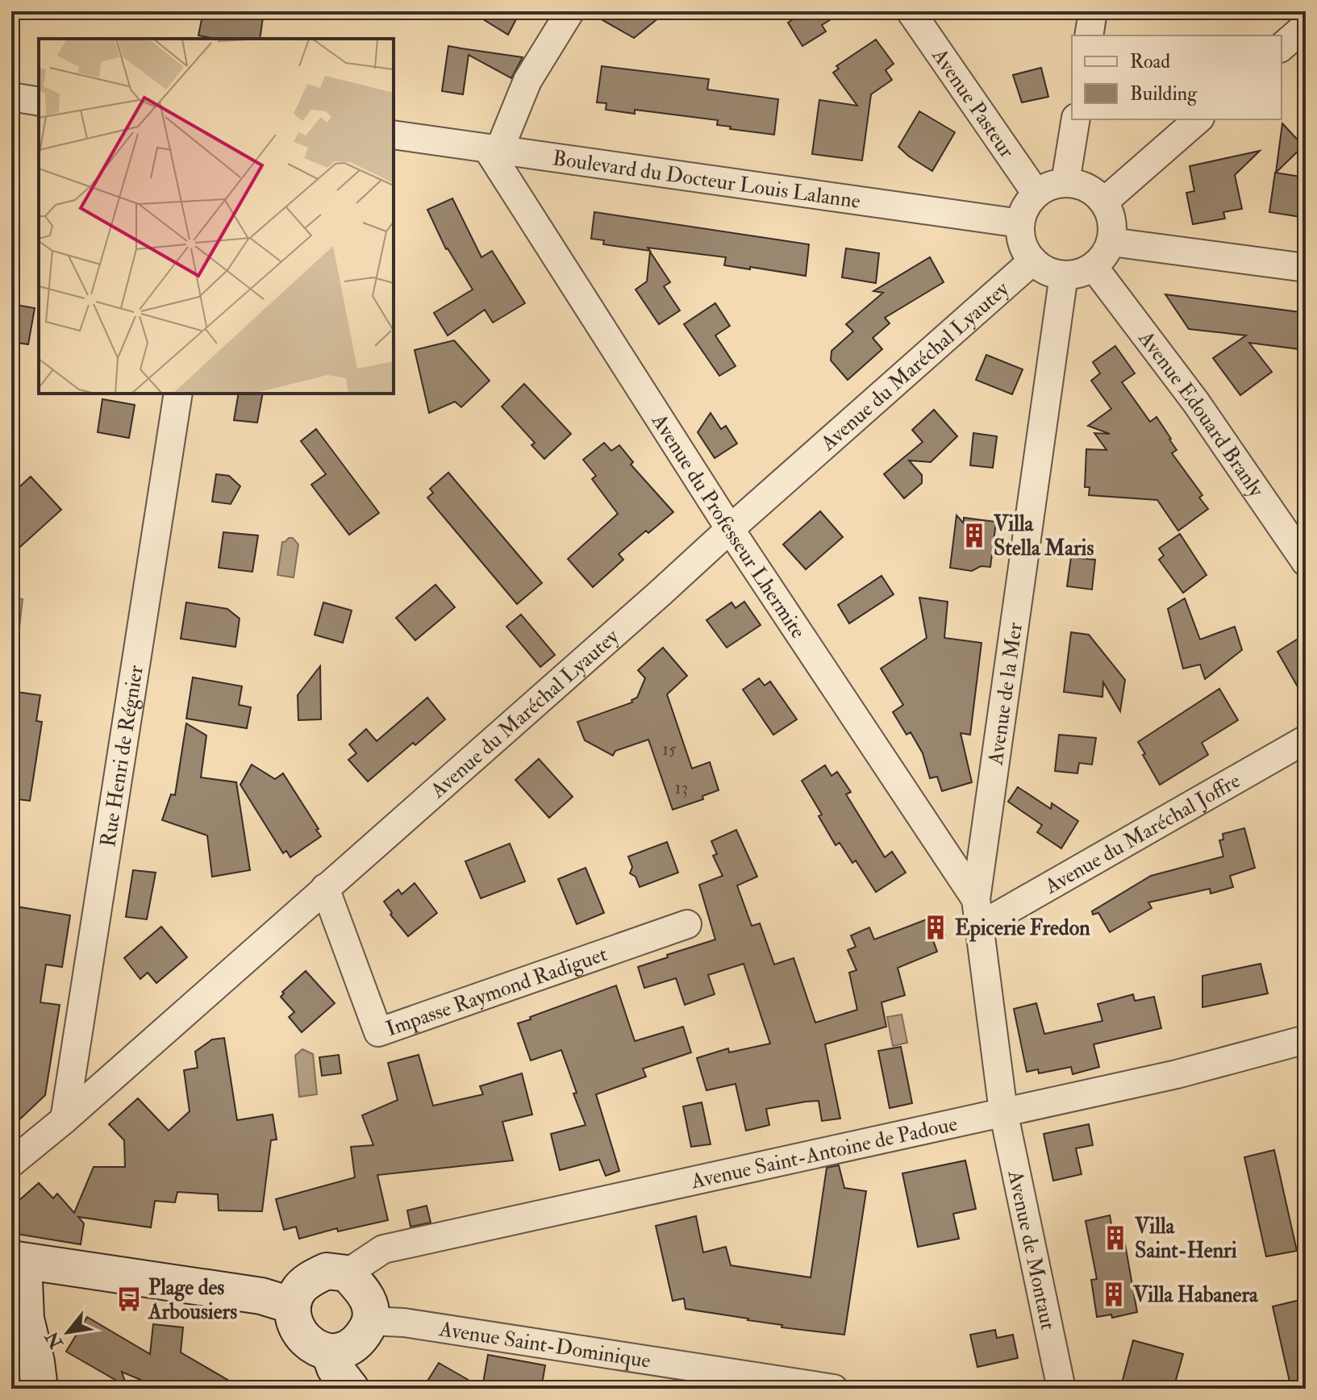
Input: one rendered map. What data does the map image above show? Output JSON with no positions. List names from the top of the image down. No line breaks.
{"streets":{"street":["Avenue Pasteur","Boulevard du Docteur Louis Lalanne","Avenue du Maréchal Lyautey","Avenue Edouard Branly","Avenue du Professeur Lhermite","Avenue de la Mer","Rue Henri de Régnier","Avenue du Maréchal Joffre","Impasse Raymond Radiguet","Avenue Saint-Antoine de Padoue","Avenue de Montaut","Avenue Saint-Dominique"]},"crossings":[["Avenue Pasteur","Boulevard du Docteur Louis Lalanne"],["Avenue Pasteur","Avenue du Maréchal Lyautey"],["Avenue Pasteur","Avenue Edouard Branly"],["Avenue Pasteur","Avenue de la Mer"],["Boulevard du Docteur Louis Lalanne","Avenue du Maréchal Lyautey"],["Boulevard du Docteur Louis Lalanne","Avenue Edouard Branly"],["Boulevard du Docteur Louis Lalanne","Avenue du Professeur Lhermite"],["Boulevard du Docteur Louis Lalanne","Avenue de la Mer"],["Avenue du Maréchal Lyautey","Avenue Edouard Branly"],["Avenue du Maréchal Lyautey","Avenue du Professeur Lhermite"],["Avenue du Maréchal Lyautey","Avenue de la Mer"],["Avenue du Maréchal Lyautey","Rue Henri de Régnier"],["Avenue du Maréchal Lyautey","Impasse Raymond Radiguet"],["Avenue Edouard Branly","Avenue de la Mer"],["Avenue du Professeur Lhermite","Avenue de la Mer"],["Avenue de la Mer","Avenue du Maréchal Joffre"],["Avenue de la Mer","Avenue Saint-Antoine de Padoue"],["Avenue de la Mer","Avenue de Montaut"],["Avenue Saint-Antoine de Padoue","Avenue de Montaut"],["Avenue Saint-Antoine de Padoue","Avenue Saint-Dominique"]],"places":{"building":["Villa Stella Maris","Epicerie Fredon","Villa Saint-Henri","Villa Habanera"],"bus stop":["Plage des Arbousiers"]},"house_numbers":["15","13"],"legend":["Road","Building"],"north":"bottom left"}
